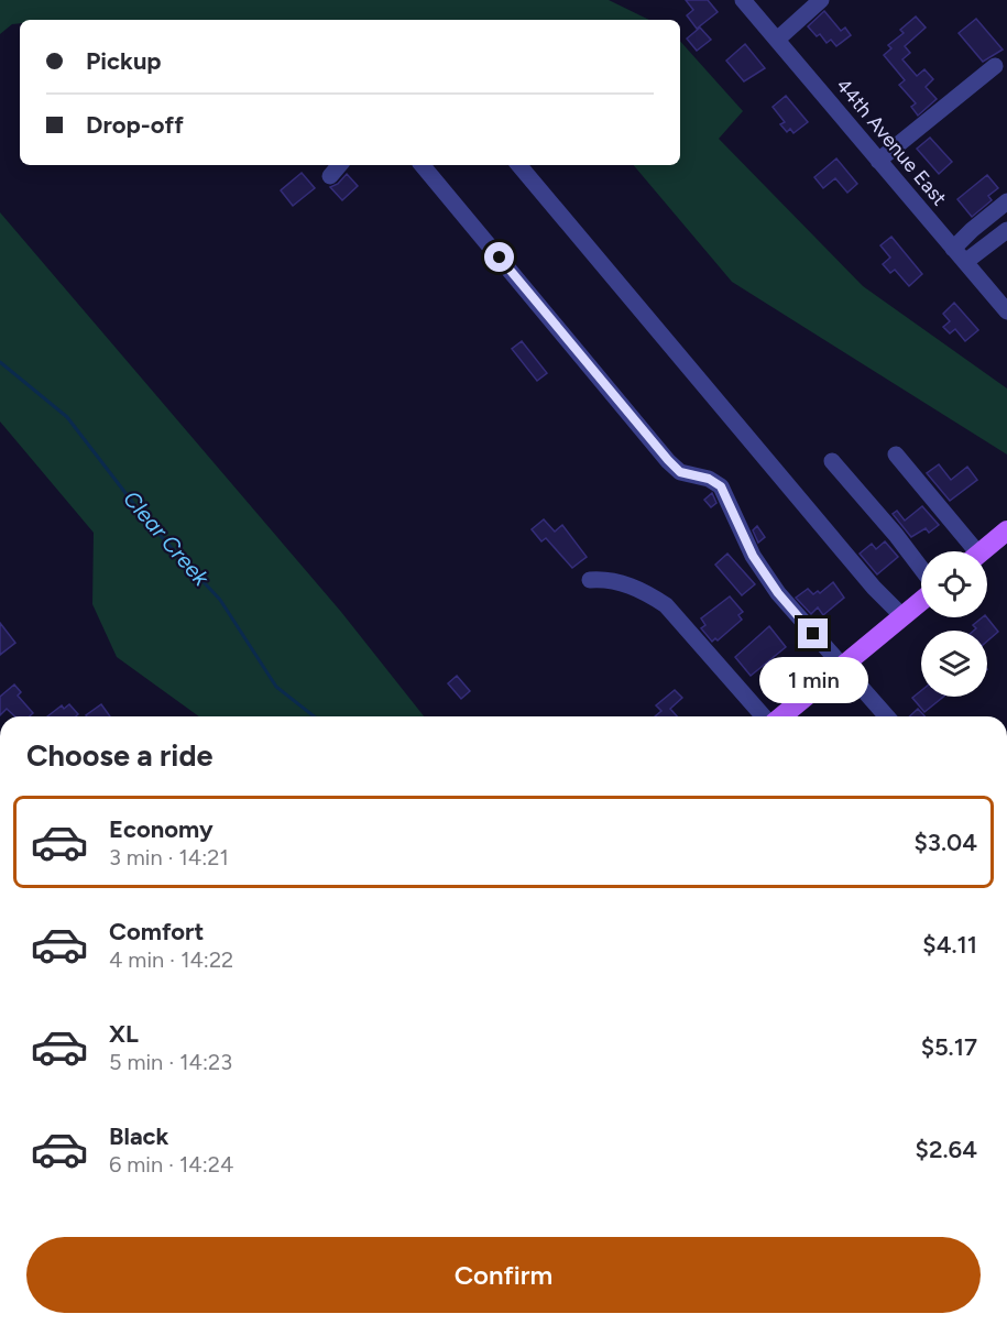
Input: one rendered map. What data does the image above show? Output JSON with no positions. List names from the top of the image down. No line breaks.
{"streets":{"street":["44th Avenue East"]},"water":["Clear Creek"],"page":{"banner":["Pickup","Drop-off"],"bubble":"1 min","heading":"Choose a ride","list":[{"name":"Economy","note":"3 min · 14:21","value":"$3.04"},{"name":"Comfort","note":"4 min · 14:22","value":"$4.11"},{"name":"XL","note":"5 min · 14:23","value":"$5.17"},{"name":"Black","note":"6 min · 14:24","value":"$2.64"}],"buttons":"Confirm"}}
